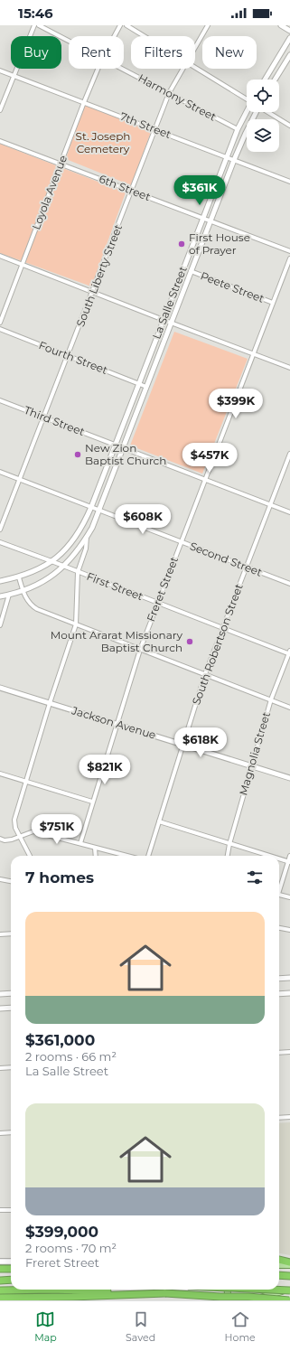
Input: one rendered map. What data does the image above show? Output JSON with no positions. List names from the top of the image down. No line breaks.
{"streets":{"street":["Harmony Street","7th Street","6th Street","Loyola Avenue","South Liberty Street","Peete Street","La Salle Street","Fourth Street","Third Street","Second Street","First Street","Freret Street","South Robertson Street","Jackson Avenue","Magnolia Street"]},"crossings":[["Harmony Street","South Liberty Street"],["Harmony Street","La Salle Street"],["7th Street","Loyola Avenue"],["7th Street","South Liberty Street"],["7th Street","La Salle Street"],["6th Street","Loyola Avenue"],["6th Street","South Liberty Street"],["6th Street","La Salle Street"],["South Liberty Street","Fourth Street"],["South Liberty Street","Third Street"],["South Liberty Street","Second Street"],["Peete Street","La Salle Street"],["Peete Street","Freret Street"],["La Salle Street","Fourth Street"],["La Salle Street","Third Street"],["La Salle Street","Second Street"],["La Salle Street","First Street"],["Third Street","Freret Street"],["Third Street","South Robertson Street"],["Second Street","Freret Street"],["Second Street","South Robertson Street"],["First Street","Freret Street"],["First Street","South Robertson Street"],["First Street","Magnolia Street"],["Freret Street","Jackson Avenue"],["South Robertson Street","Jackson Avenue"],["Jackson Avenue","Magnolia Street"]],"parks":["St. Joseph Cemetery"],"places":["First House of Prayer","New Zion Baptist Church","Mount Ararat Missionary Baptist Church"],"page":{"status":"15:46","chip":["Buy","Rent","Filters","New"],"price":["$361K","$399K","$457K","$608K","$618K","$821K","$751K"],"heading":"7 homes","list":[{"name":"$361,000","note":"2 rooms · 66 m² · La Salle Street"},{"name":"$399,000","note":"2 rooms · 70 m² · Freret Street"}],"tabs":["Map","Saved","Home"]}}
